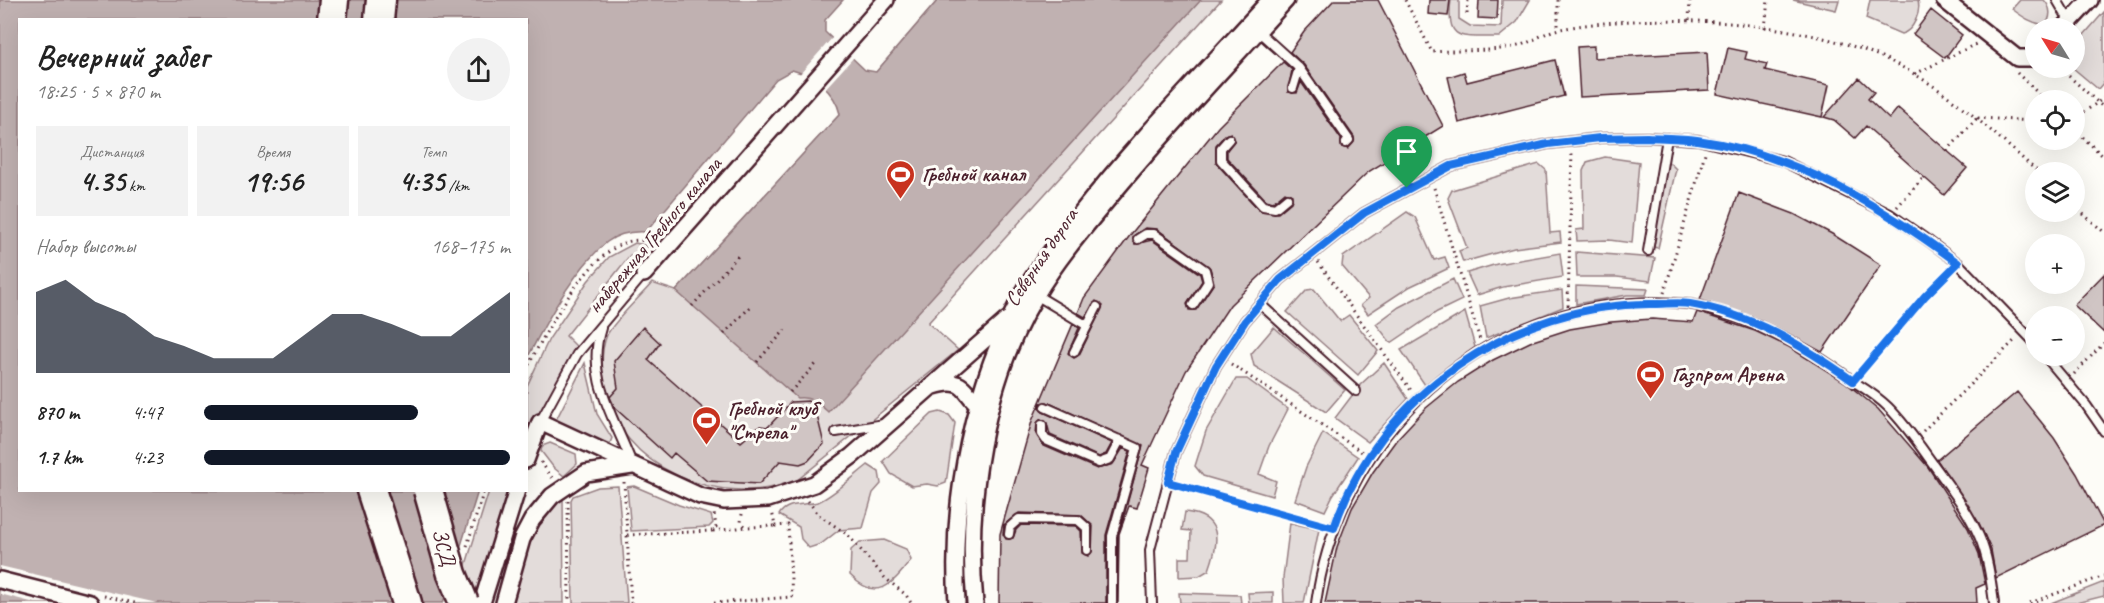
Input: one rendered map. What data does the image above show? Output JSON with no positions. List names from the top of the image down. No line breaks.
{"streets":{"highway":["ЗСД"],"street":["набережная Гребного канала","Северная дорога"]},"places":{"sports":["Гребной канал","Газпром Арена","Гребной клуб \"Стрела\""]},"north":"top left","page":{"map_buttons":["+","−"],"heading":["Вечерний забег","18:25 · 5 × 870 m"],"stats":[["Дистанция","4.35 km"],["Время","19:56"],["Темп","4:35 /km"]],"chart":["Набор высоты","168–175 m"],"list":[{"name":"870 m","note":"4:47"},{"name":"1.7 km","note":"4:23"}]}}
